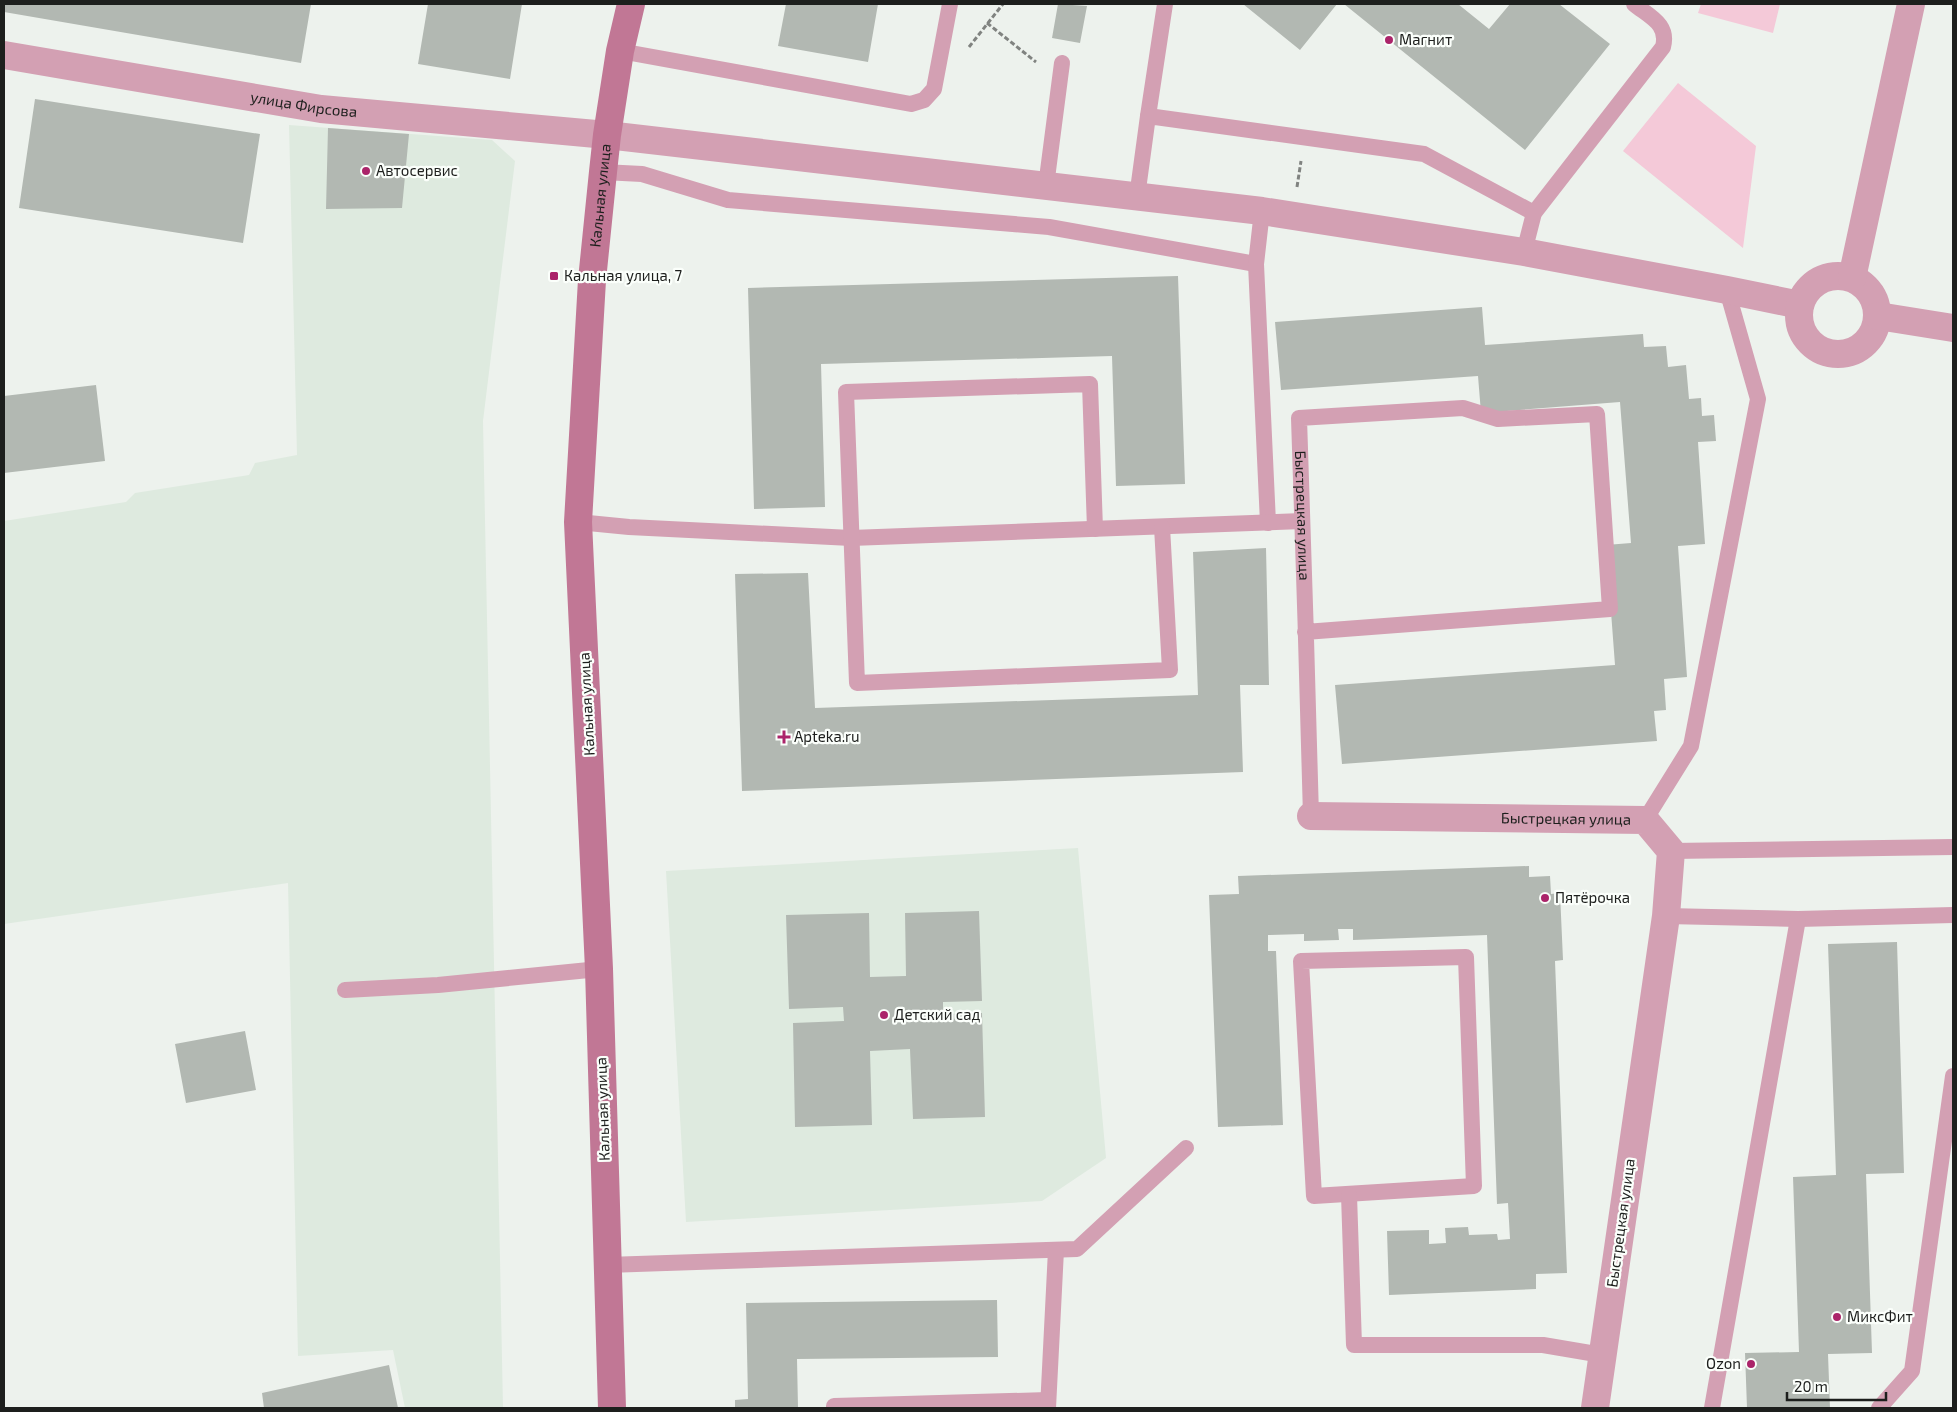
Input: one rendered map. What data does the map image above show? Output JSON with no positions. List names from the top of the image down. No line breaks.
{"streets":{"street":["улица Фирсова","Кальная улица","Быстрецкая улица"]},"crossings":[["улица Фирсова","Кальная улица"]],"places":{"other":["Магнит","Автосервис","Пятёрочка","Детский сад","МиксФит","Ozon"],"transit":["Кальная улица, 7"],"health":["Apteka.ru"]},"scale_bar":"20 m"}
